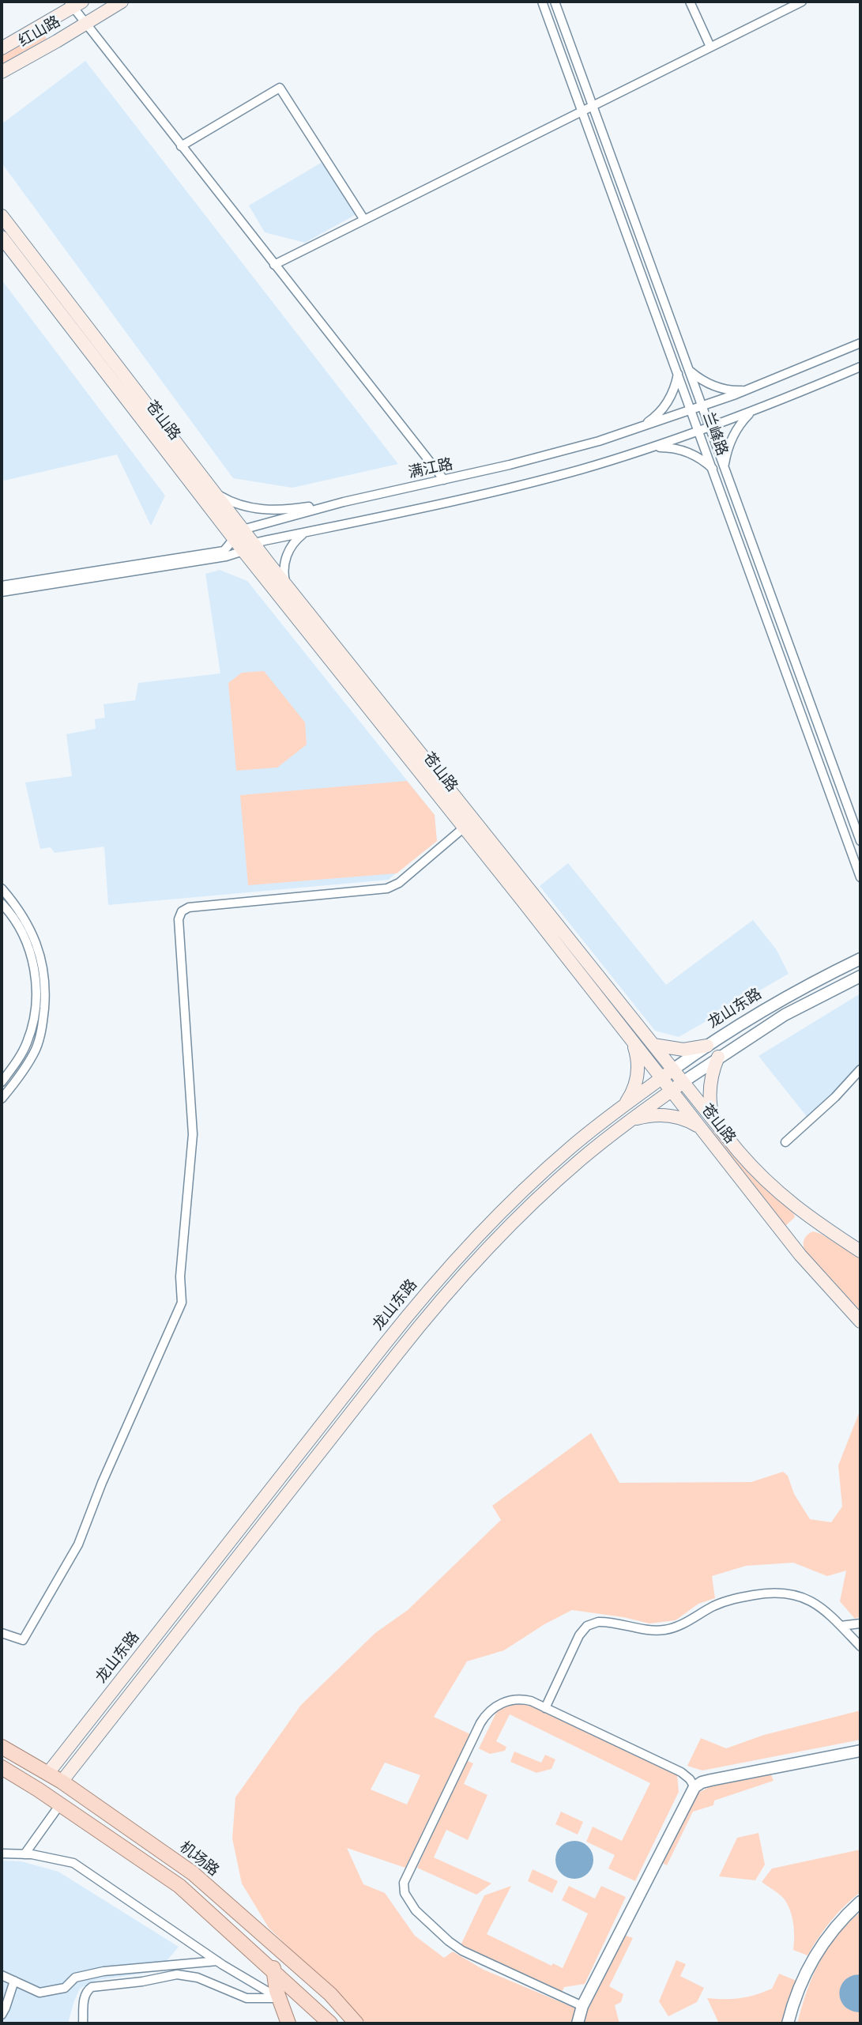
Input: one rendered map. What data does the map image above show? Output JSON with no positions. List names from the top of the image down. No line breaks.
{"streets":{"main road":["红山路","苍山路","龙山东路","机场路"],"street":["兰峰路","满江路"]},"crossings":[["苍山路","满江路"],["苍山路","龙山东路"],["兰峰路","满江路"],["龙山东路","机场路"]]}
